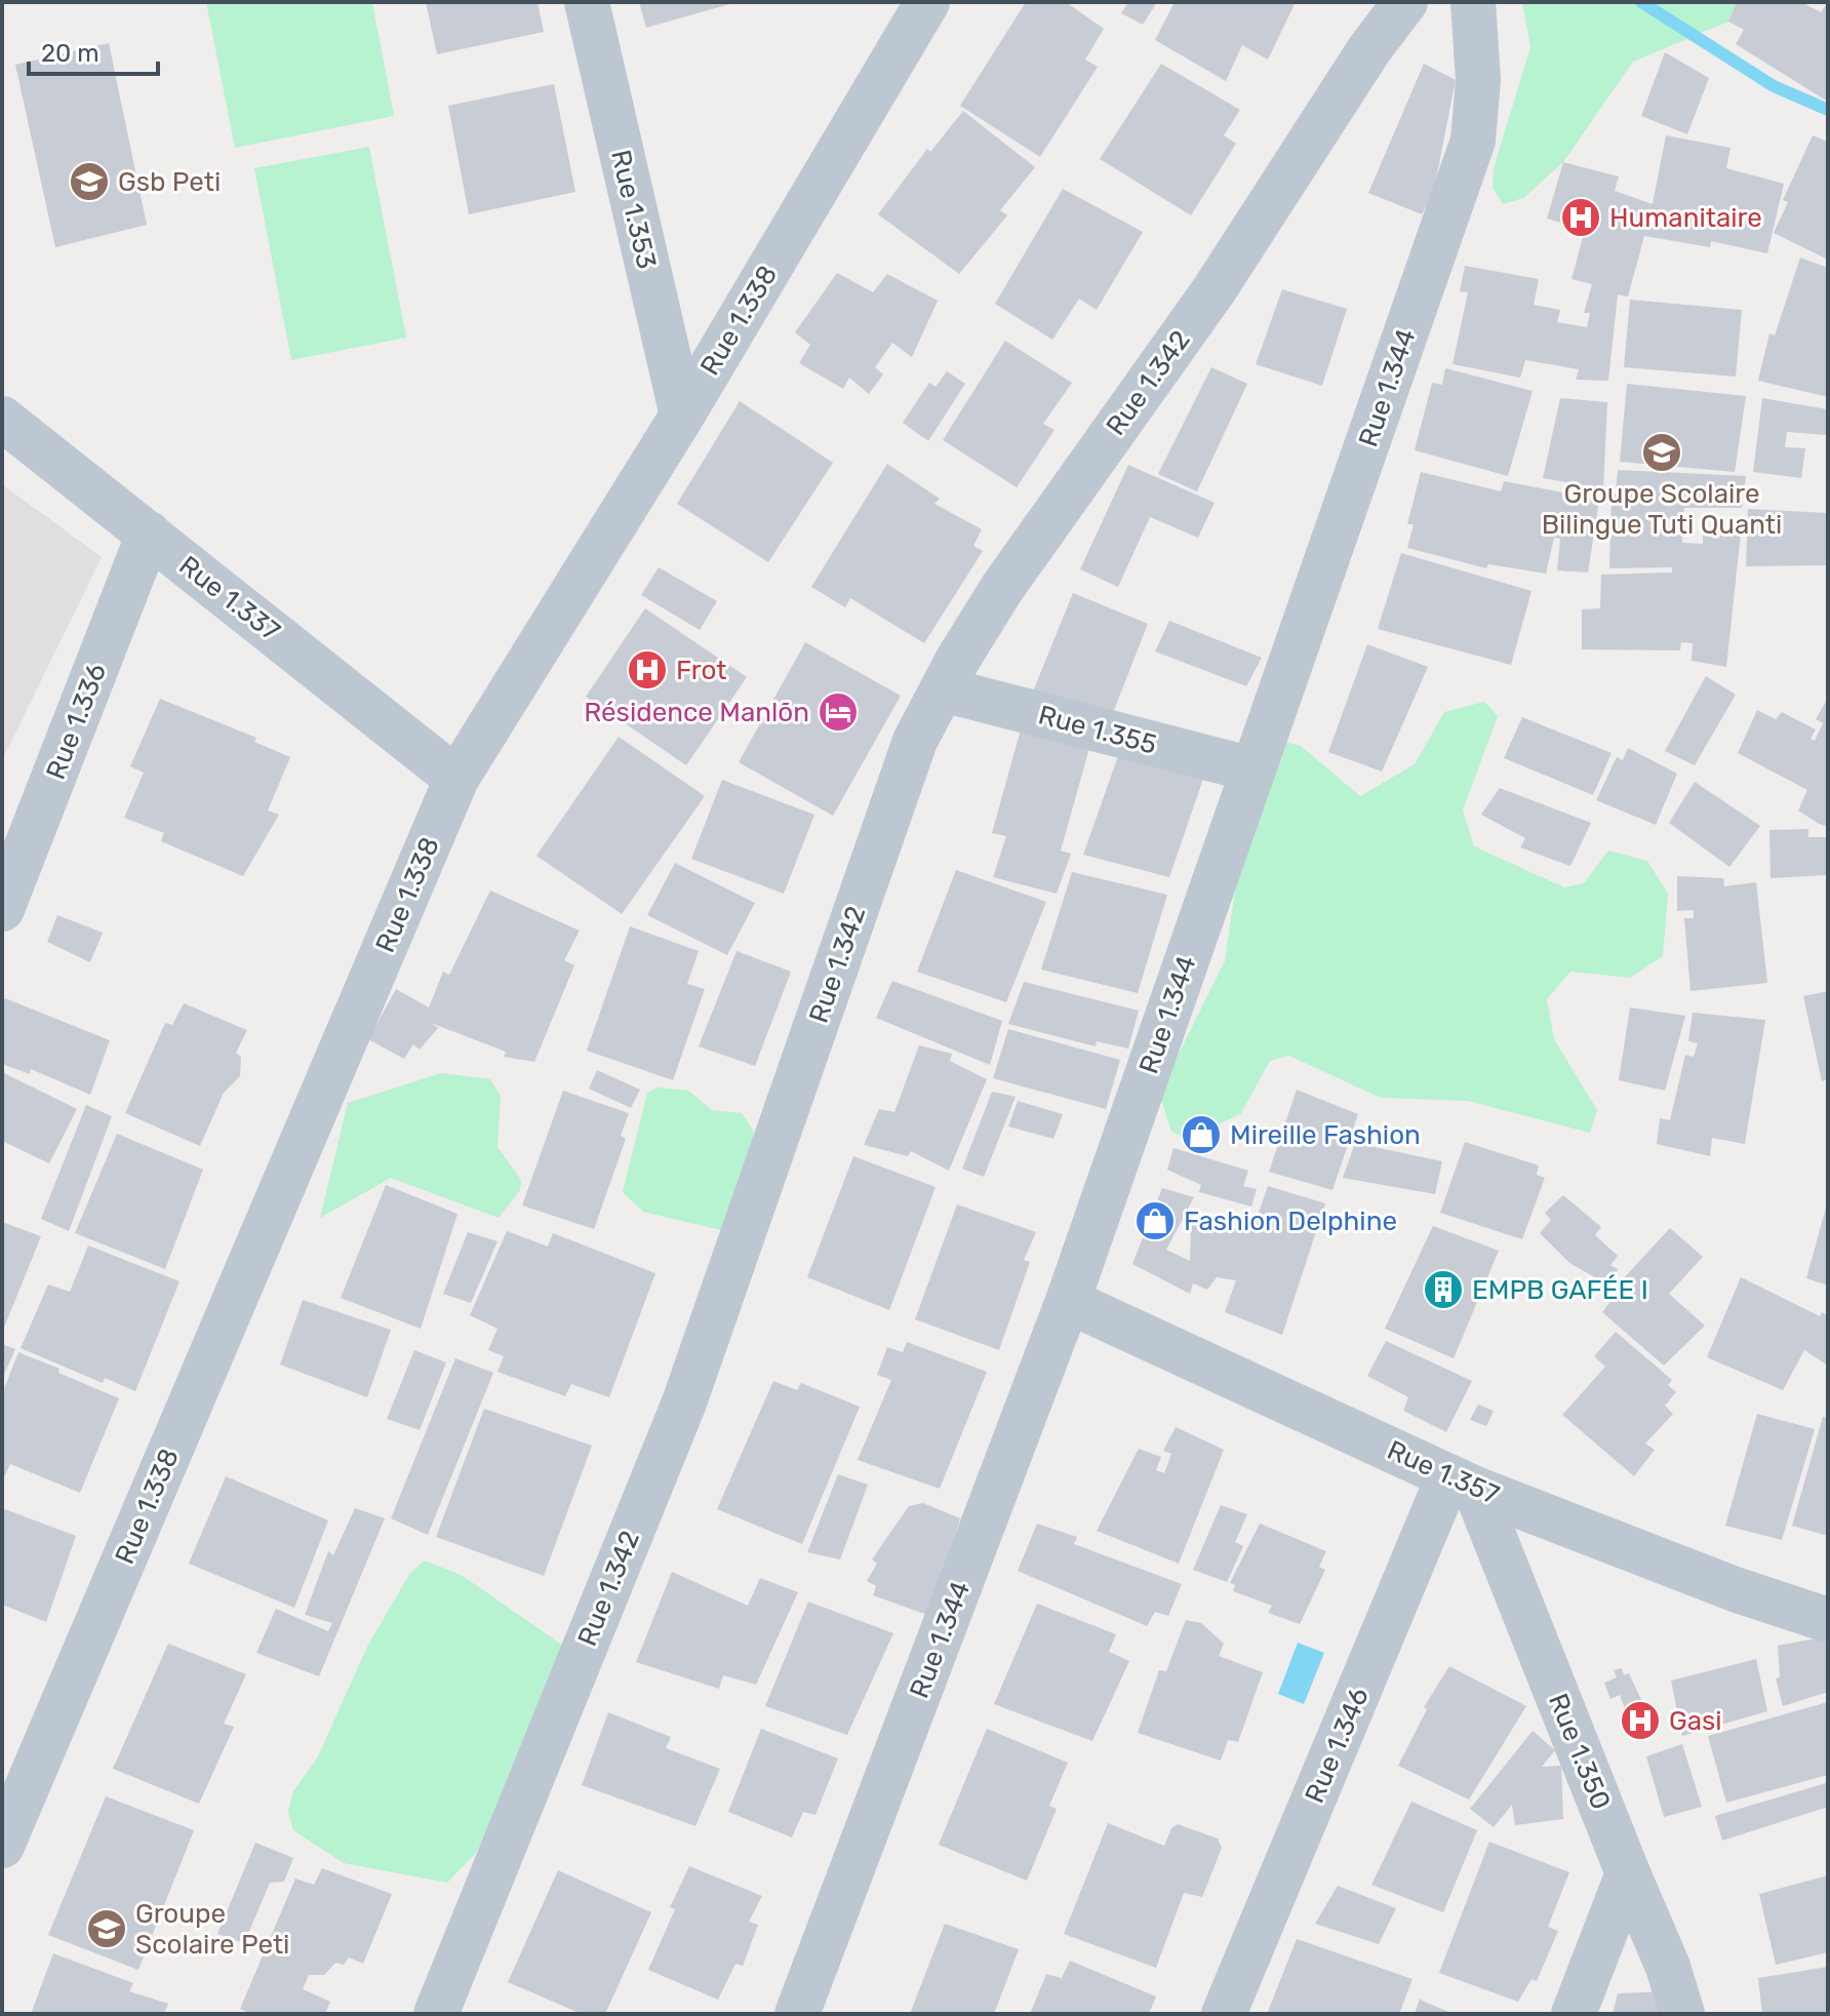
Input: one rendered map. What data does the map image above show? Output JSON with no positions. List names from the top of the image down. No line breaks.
{"streets":{"street":["Rue 1.353","Rue 1.338","Rue 1.342","Rue 1.344","Rue 1.337","Rue 1.336","Rue 1.355","Rue 1.357","Rue 1.346","Rue 1.350"]},"crossings":[["Rue 1.353","Rue 1.338"],["Rue 1.338","Rue 1.337"],["Rue 1.342","Rue 1.355"],["Rue 1.344","Rue 1.355"],["Rue 1.344","Rue 1.357"],["Rue 1.337","Rue 1.336"],["Rue 1.357","Rue 1.346"],["Rue 1.357","Rue 1.350"],["Rue 1.346","Rue 1.350"]],"places":{"school or university":["Gsb Peti","Groupe Scolaire Bilingue Tuti Quanti","Groupe Scolaire Peti"],"hospital":["Humanitaire","Frot","Gasi"],"hotel":["Résidence Manlõn"],"shop":["Mireille Fashion","Fashion Delphine"],"building":["EMPB GAFÉE I"]},"scale_bar":"20 m"}
